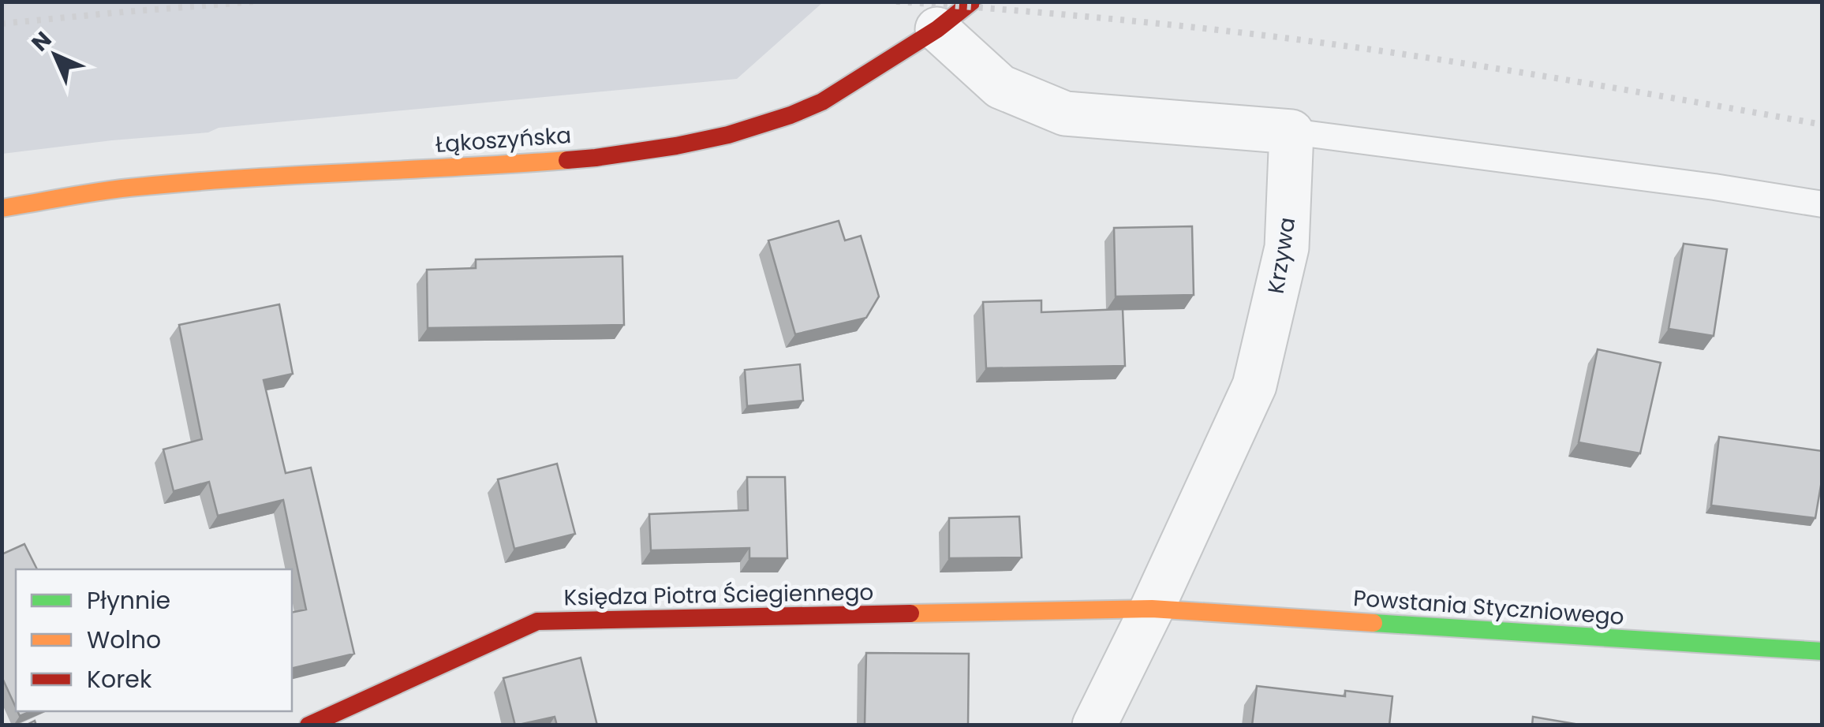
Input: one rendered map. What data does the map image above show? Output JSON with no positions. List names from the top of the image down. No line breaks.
{"streets":{"street":["Łąkoszyńska","Krzywa","Księdza Piotra Ściegiennego","Powstania Styczniowego"]},"crossings":[["Krzywa","Księdza Piotra Ściegiennego"],["Krzywa","Powstania Styczniowego"],["Księdza Piotra Ściegiennego","Powstania Styczniowego"]],"legend":["Płynnie","Wolno","Korek"],"north":"top left"}
